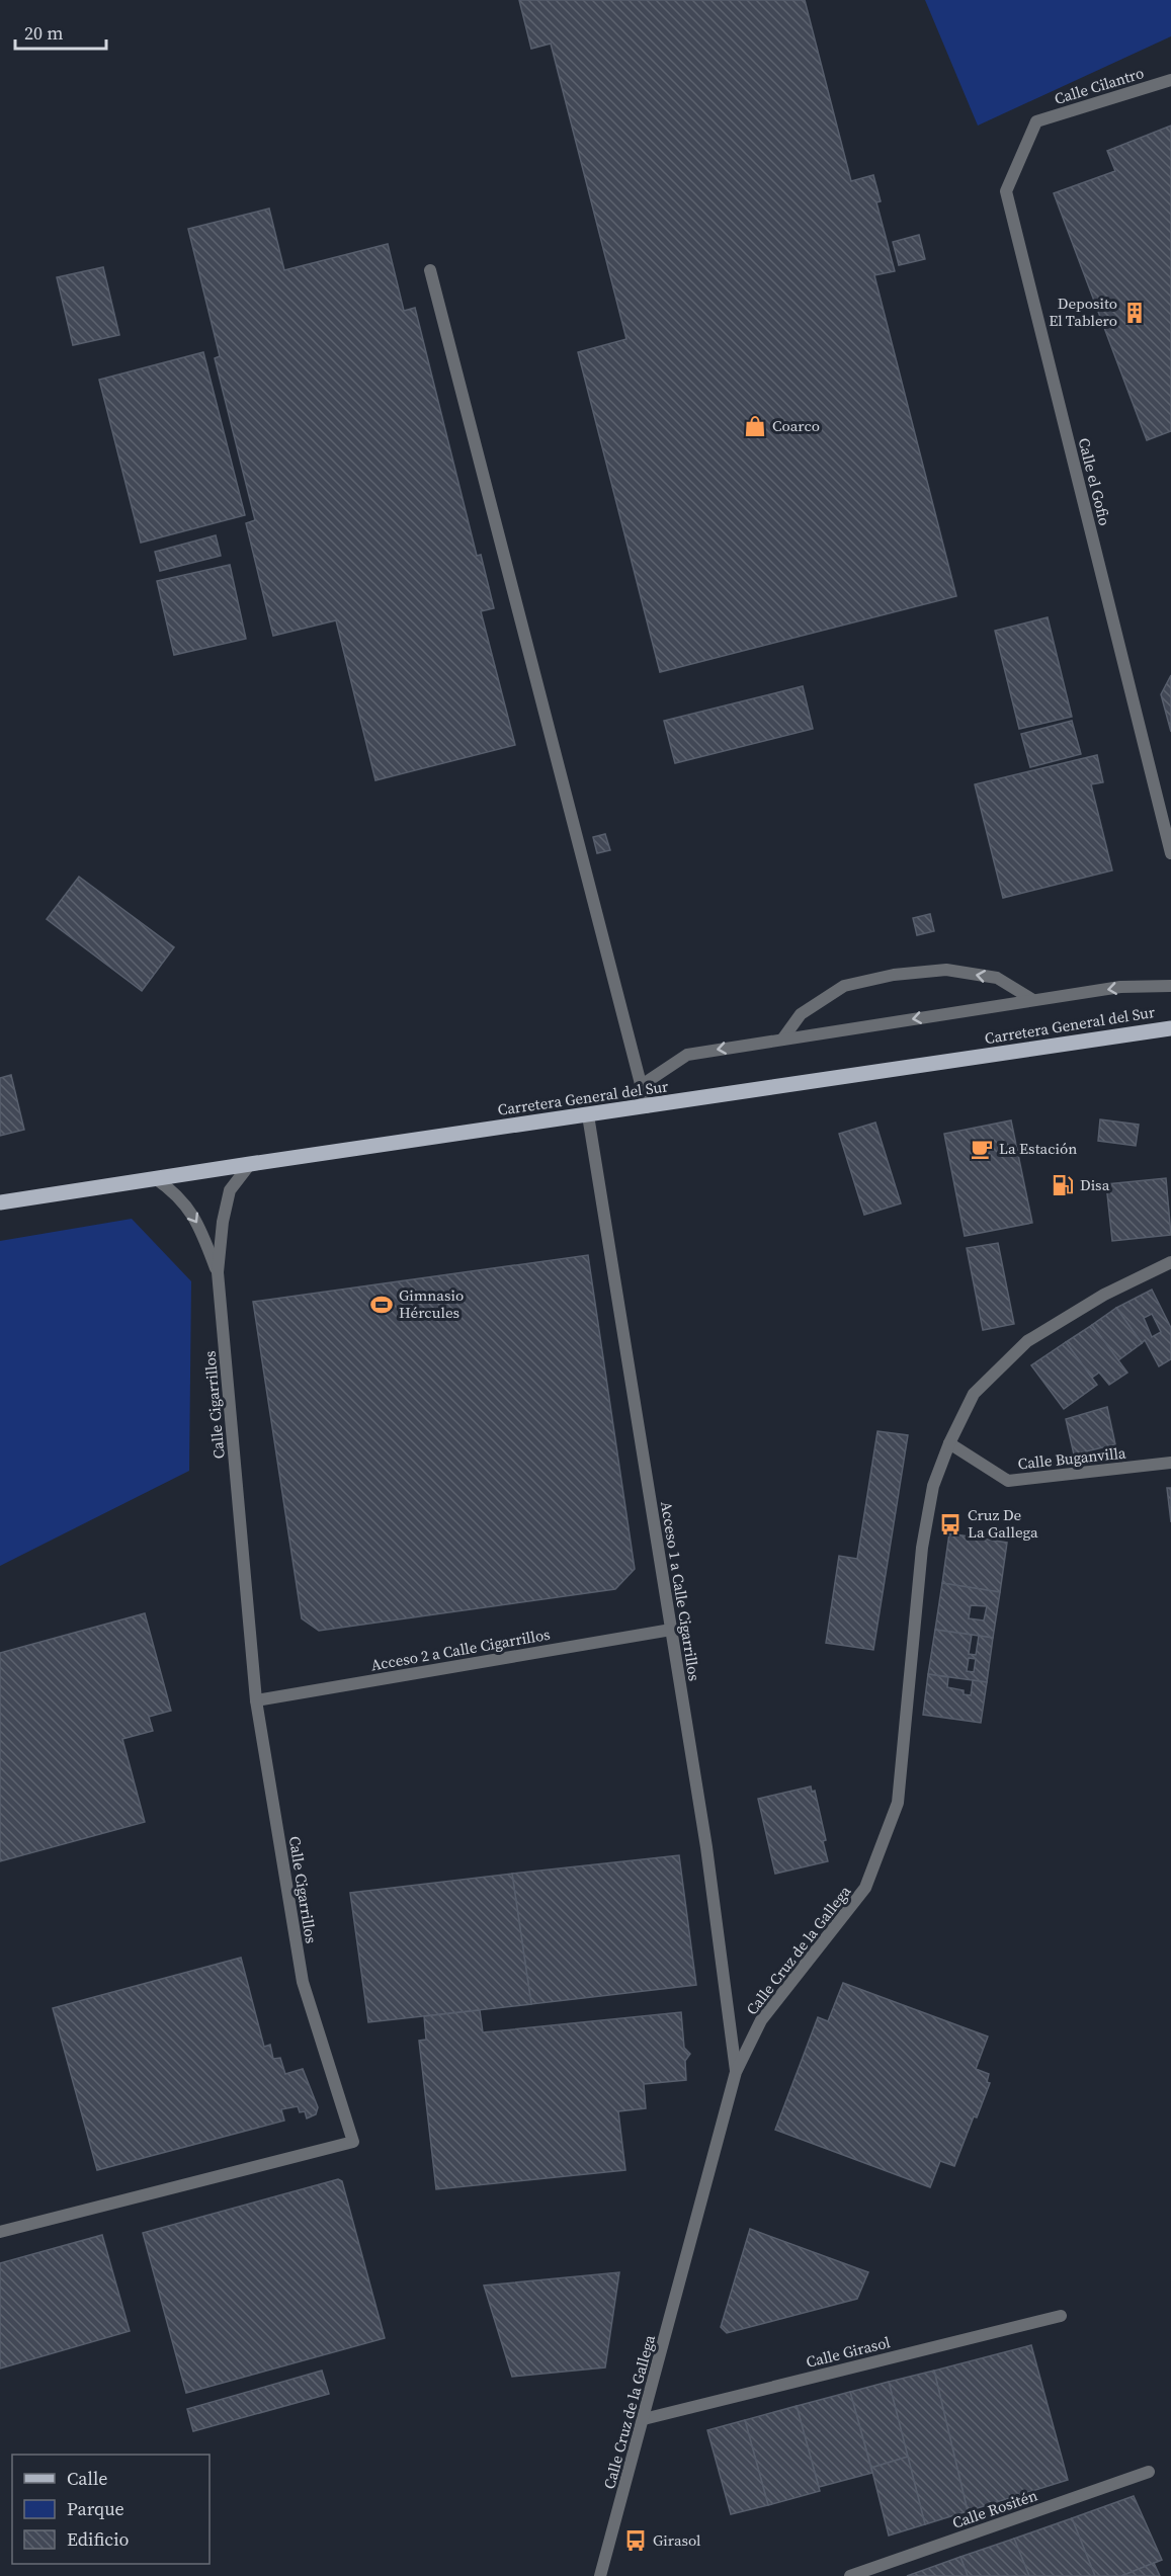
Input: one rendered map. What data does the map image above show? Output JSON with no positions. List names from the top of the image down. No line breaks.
{"streets":{"main road":["Carretera General del Sur"],"street":["Calle Cilantro","Calle el Gofio","Calle Cigarrillos","Calle Buganvilla","Acceso 1 a Calle Cigarrillos","Acceso 2 a Calle Cigarrillos","Calle Cruz de la Gallega","Calle Girasol","Calle Rositén"]},"crossings":[["Calle Cilantro","Calle el Gofio"],["Carretera General del Sur","Acceso 1 a Calle Cigarrillos"],["Calle Cigarrillos","Acceso 2 a Calle Cigarrillos"],["Calle Buganvilla","Calle Cruz de la Gallega"],["Acceso 1 a Calle Cigarrillos","Acceso 2 a Calle Cigarrillos"],["Acceso 1 a Calle Cigarrillos","Calle Cruz de la Gallega"],["Calle Cruz de la Gallega","Calle Girasol"]],"places":{"building":["Deposito El Tablero"],"shop":["Coarco"],"cafe":["La Estación"],"fuel station":["Disa"],"sports":["Gimnasio Hércules"],"bus stop":["Cruz De La Gallega","Girasol"]},"legend":["Calle","Parque","Edificio"],"scale_bar":"20 m"}
